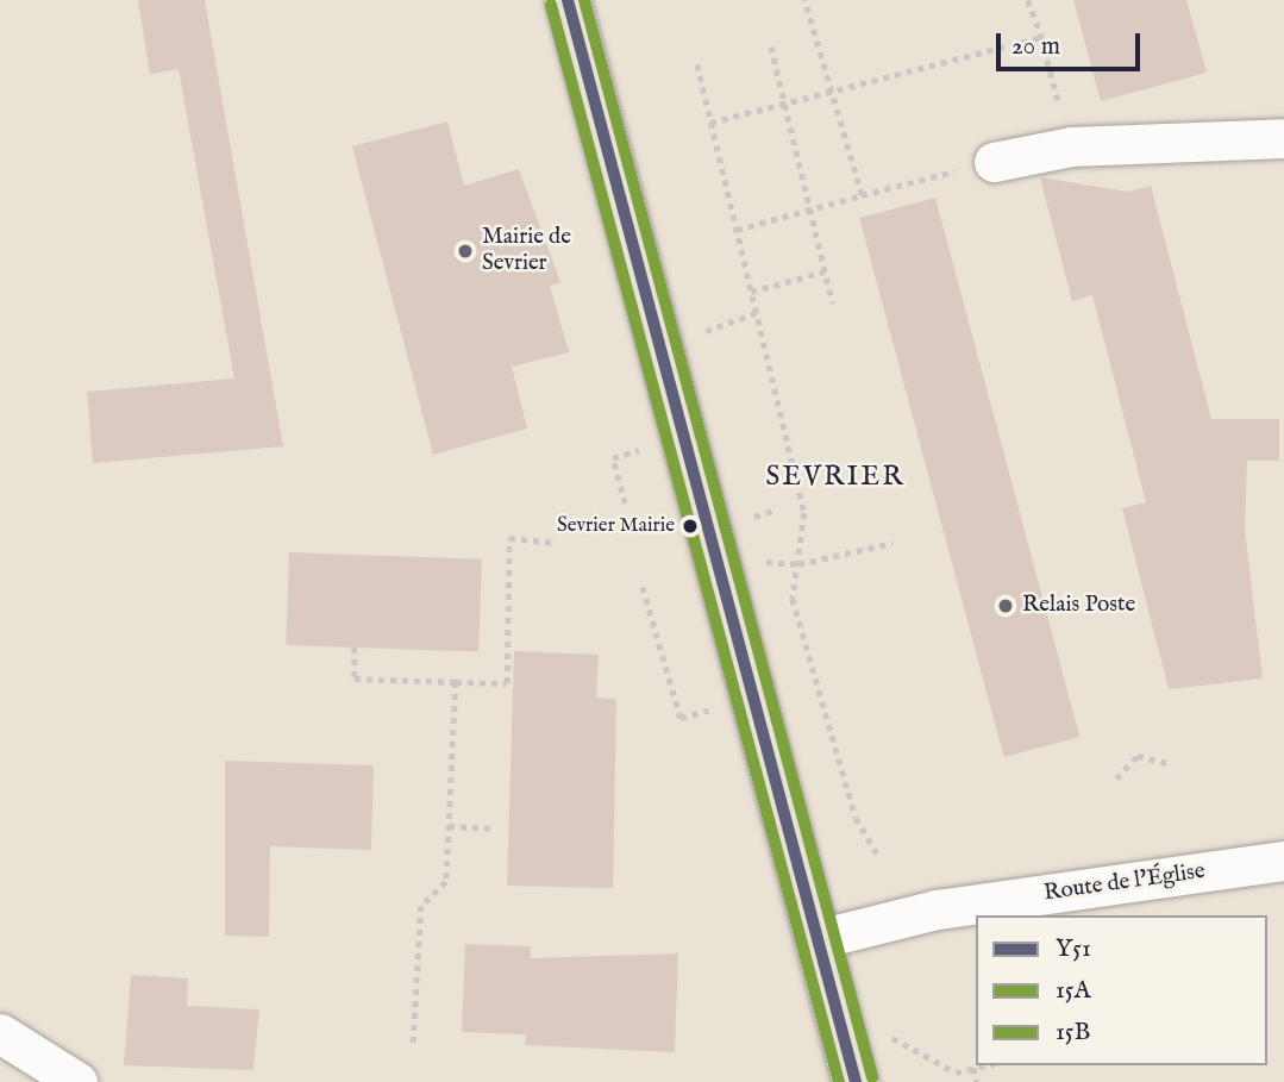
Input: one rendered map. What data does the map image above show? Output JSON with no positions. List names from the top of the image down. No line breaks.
{"streets":{"street":["Route de l'Église"]},"districts":["SEVRIER"],"places":["Mairie de Sevrier","Sevrier Mairie","Relais Poste"],"lines":["transit line Y51","transit line 15B","transit line 15A"],"legend":["Y51","15A","15B"],"scale_bar":"20 m"}
